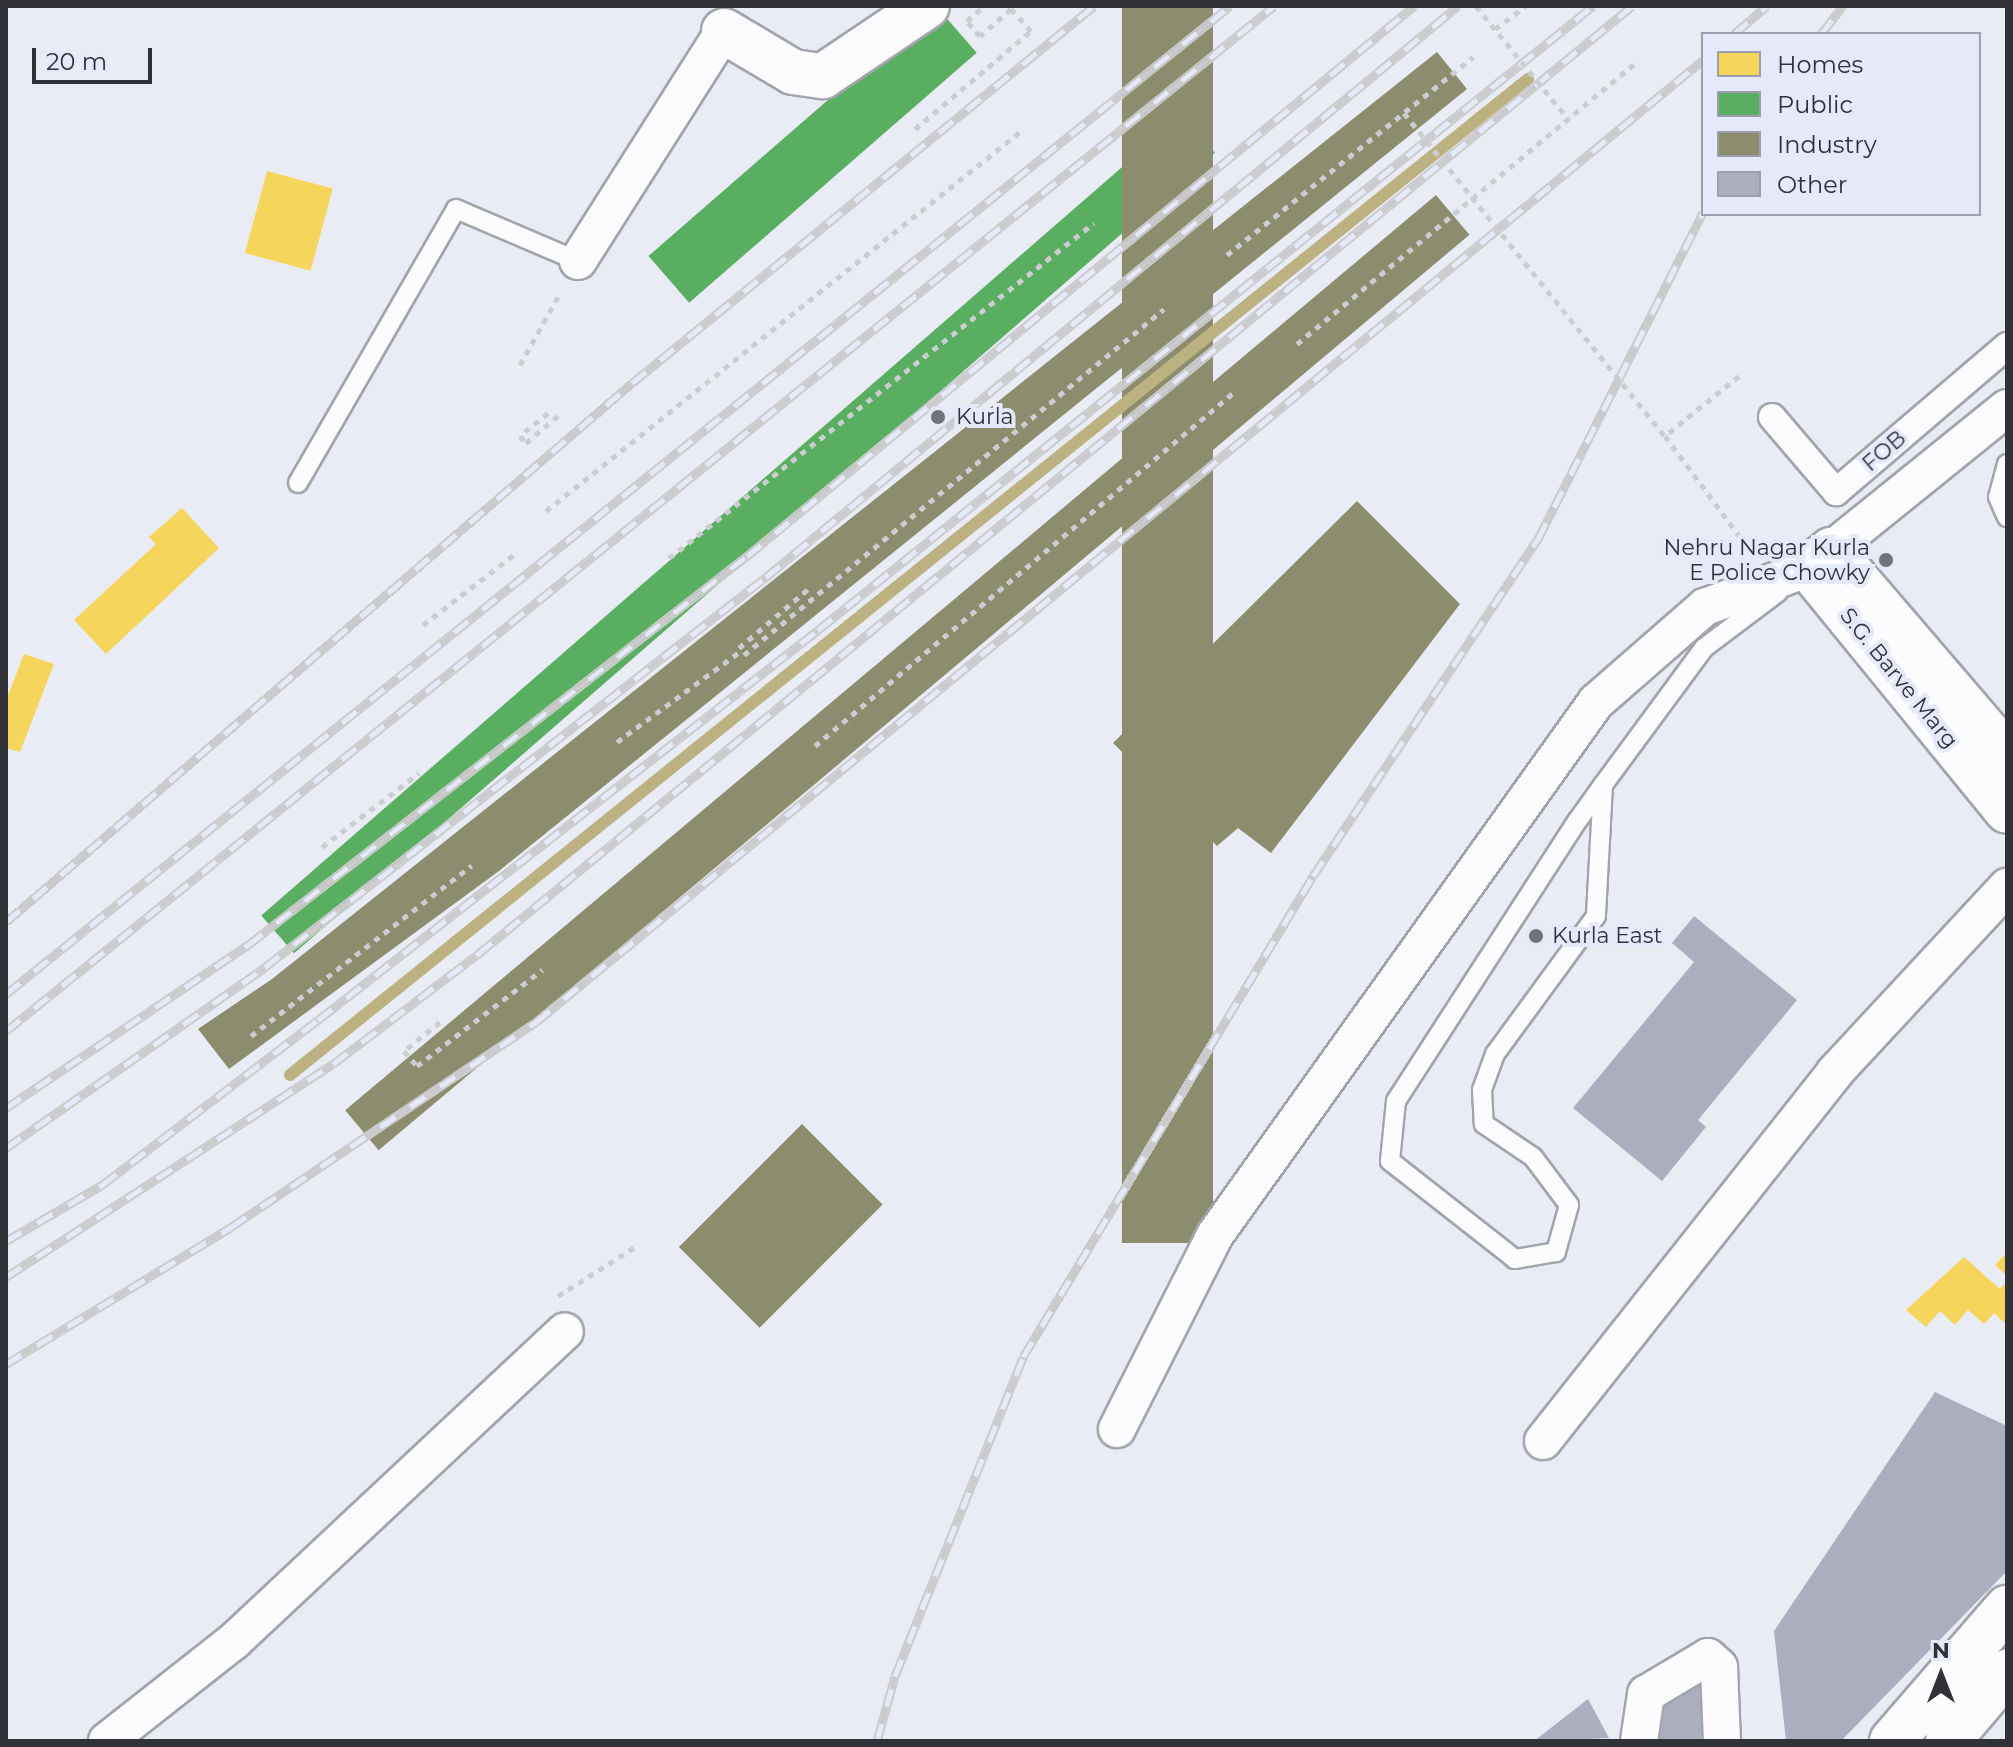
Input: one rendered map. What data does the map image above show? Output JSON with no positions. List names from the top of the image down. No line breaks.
{"streets":{"main road":["S.G. Barve Marg"],"street":["FOB"]},"places":["Kurla","Nehru Nagar Kurla E Police Chowky","Kurla East"],"legend":["Homes","Public","Industry","Other"],"scale_bar":"20 m","north":"top"}
